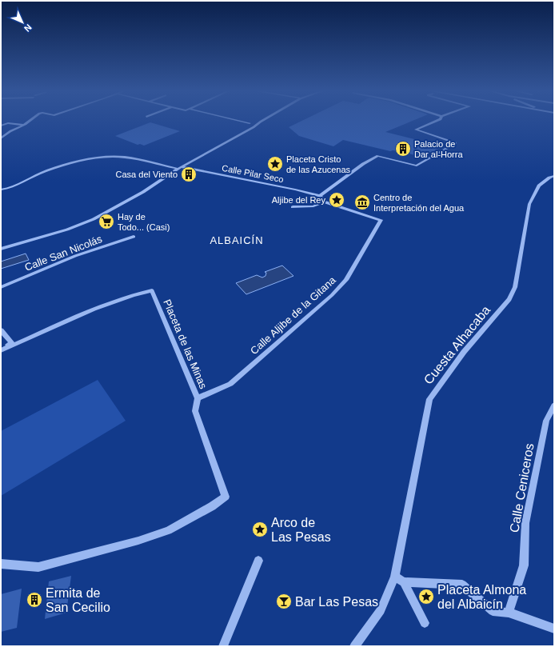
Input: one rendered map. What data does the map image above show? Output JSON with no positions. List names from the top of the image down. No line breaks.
{"streets":{"street":["Calle Pilar Seco","Calle San Nicolás","Calle Aljibe de la Gitana","Placeta de las Minas","Cuesta Alhacaba","Calle Ceniceros"]},"crossings":[["Calle Aljibe de la Gitana","Placeta de las Minas"]],"districts":["ALBAICÍN"],"places":{"building":["Palacio de Dar al-Horra","Casa del Viento","Ermita de San Cecilio"],"place":["Placeta Cristo de las Azucenas","Aljibe del Rey","Arco de Las Pesas","Placeta Almona del Albaicín"],"museum":["Centro de Interpretación del Agua"],"supermarket":["Hay de Todo... (Casi)"],"bar":["Bar Las Pesas"]},"north":"bottom right"}
